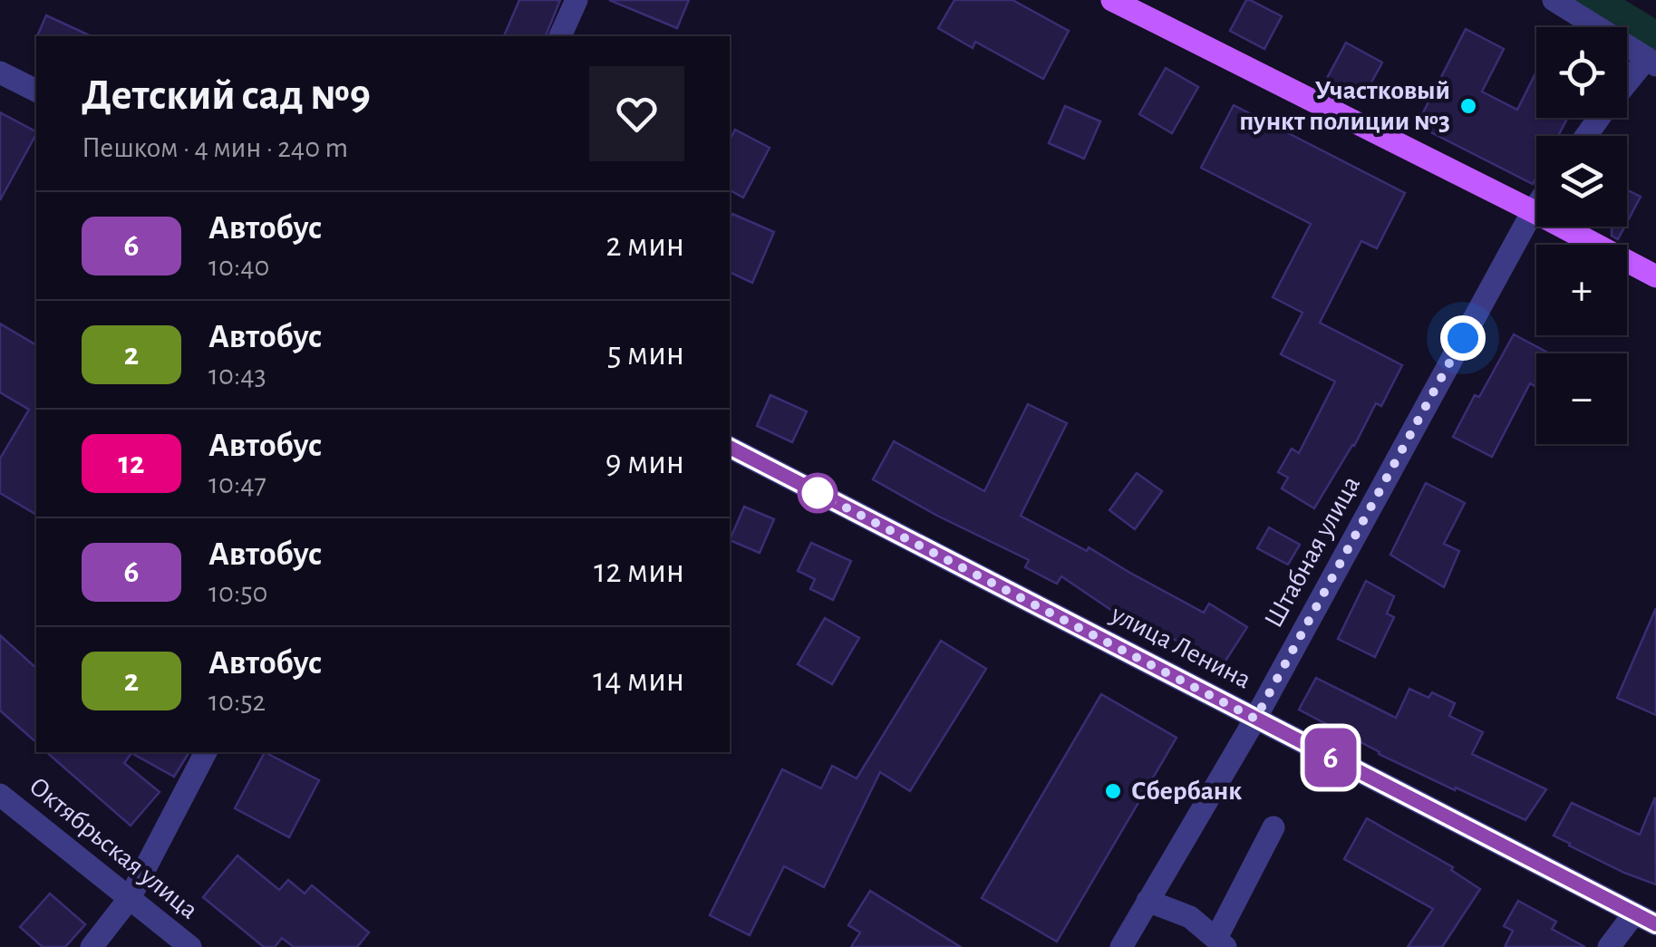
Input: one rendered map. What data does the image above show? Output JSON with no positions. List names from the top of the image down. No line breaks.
{"streets":{"street":["Штабная улица","улица Ленина","Октябрьская улица"]},"crossings":[["Штабная улица","улица Ленина"]],"places":["Участковый пункт полиции №3","Сбербанк"],"lines":["bus line 6"],"page":{"on_map":"6","map_buttons":["+","−"],"heading":["Детский сад №9","Пешком · 4 мин · 240 m"],"list":[{"mark":"6","name":"Автобус","note":"10:40","value":"2 мин"},{"mark":"2","name":"Автобус","note":"10:43","value":"5 мин"},{"mark":"12","name":"Автобус","note":"10:47","value":"9 мин"},{"mark":"6","name":"Автобус","note":"10:50","value":"12 мин"},{"mark":"2","name":"Автобус","note":"10:52","value":"14 мин"}]}}
